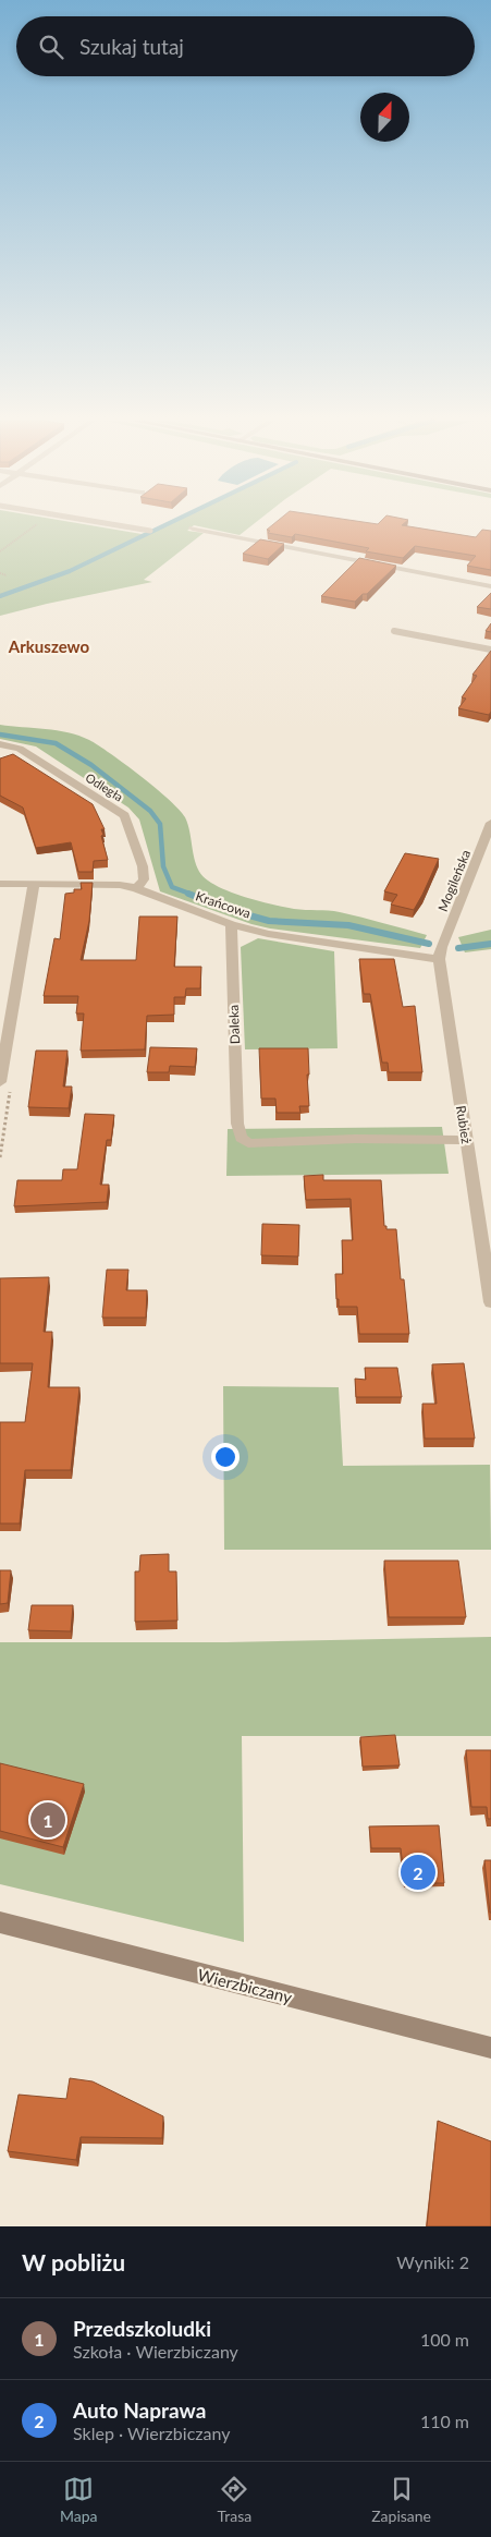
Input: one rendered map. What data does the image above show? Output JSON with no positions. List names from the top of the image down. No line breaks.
{"streets":{"street":["Odległa","Mogileńska","Krańcowa","Daleka","Rubież","Wierzbiczany"]},"crossings":[["Odległa","Krańcowa"],["Mogileńska","Krańcowa"],["Mogileńska","Rubież"],["Krańcowa","Daleka"],["Krańcowa","Rubież"],["Daleka","Rubież"]],"districts":["Arkuszewo"],"north":"top","page":{"search":"Szukaj tutaj","pins":["1","2"],"heading":["W pobliżu","Wyniki: 2"],"list":[{"mark":"1","name":"Przedszkoludki","note":"Szkoła · Wierzbiczany","value":"100 m"},{"mark":"2","name":"Auto Naprawa","note":"Sklep · Wierzbiczany","value":"110 m"}],"nav":["Mapa","Trasa","Zapisane"]}}
